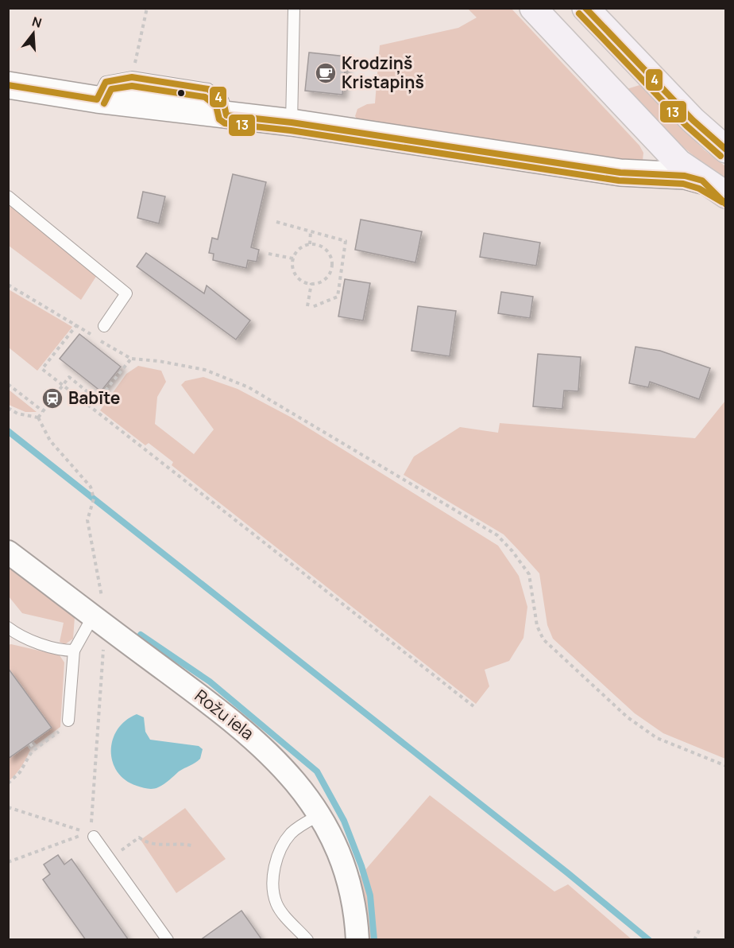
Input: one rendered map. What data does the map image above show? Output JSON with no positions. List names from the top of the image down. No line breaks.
{"streets":{"street":["Rožu iela"]},"places":{"cafe":["Krodziņš Kristapiņš"],"station":["Babīte"]},"lines":["transit line 4","transit line 13"],"north":"top"}
